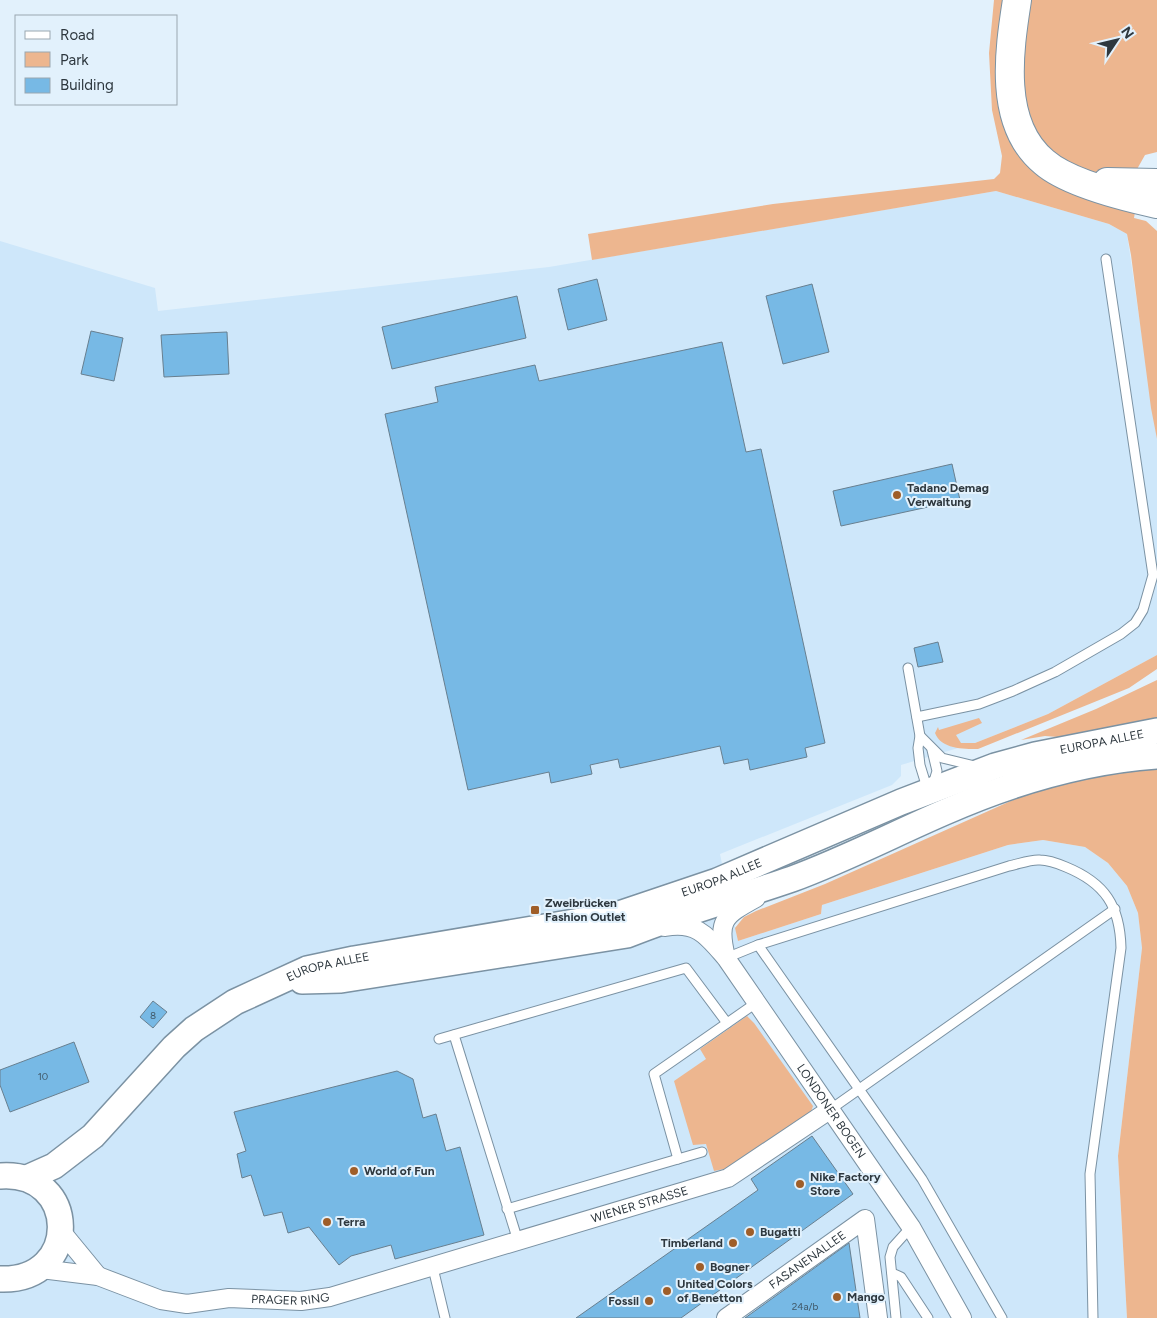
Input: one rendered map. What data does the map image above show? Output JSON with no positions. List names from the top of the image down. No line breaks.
{"streets":{"main road":["EUROPA ALLEE"],"street":["LONDONER BOGEN","WIENER STRASSE","FASANENALLEE","PRAGER RING"]},"crossings":[["EUROPA ALLEE","LONDONER BOGEN"],["LONDONER BOGEN","WIENER STRASSE"],["WIENER STRASSE","PRAGER RING"]],"places":{"other":["Tadano Demag Verwaltung","World of Fun","Nike Factory Store","Terra","Bugatti","Timberland","Bogner","United Colors of Benetton","Mango","Fossil"],"transit":["Zweibrücken Fashion Outlet"]},"house_numbers":["8","10","24a/b"],"legend":["Road","Park","Building"],"north":"top right"}
